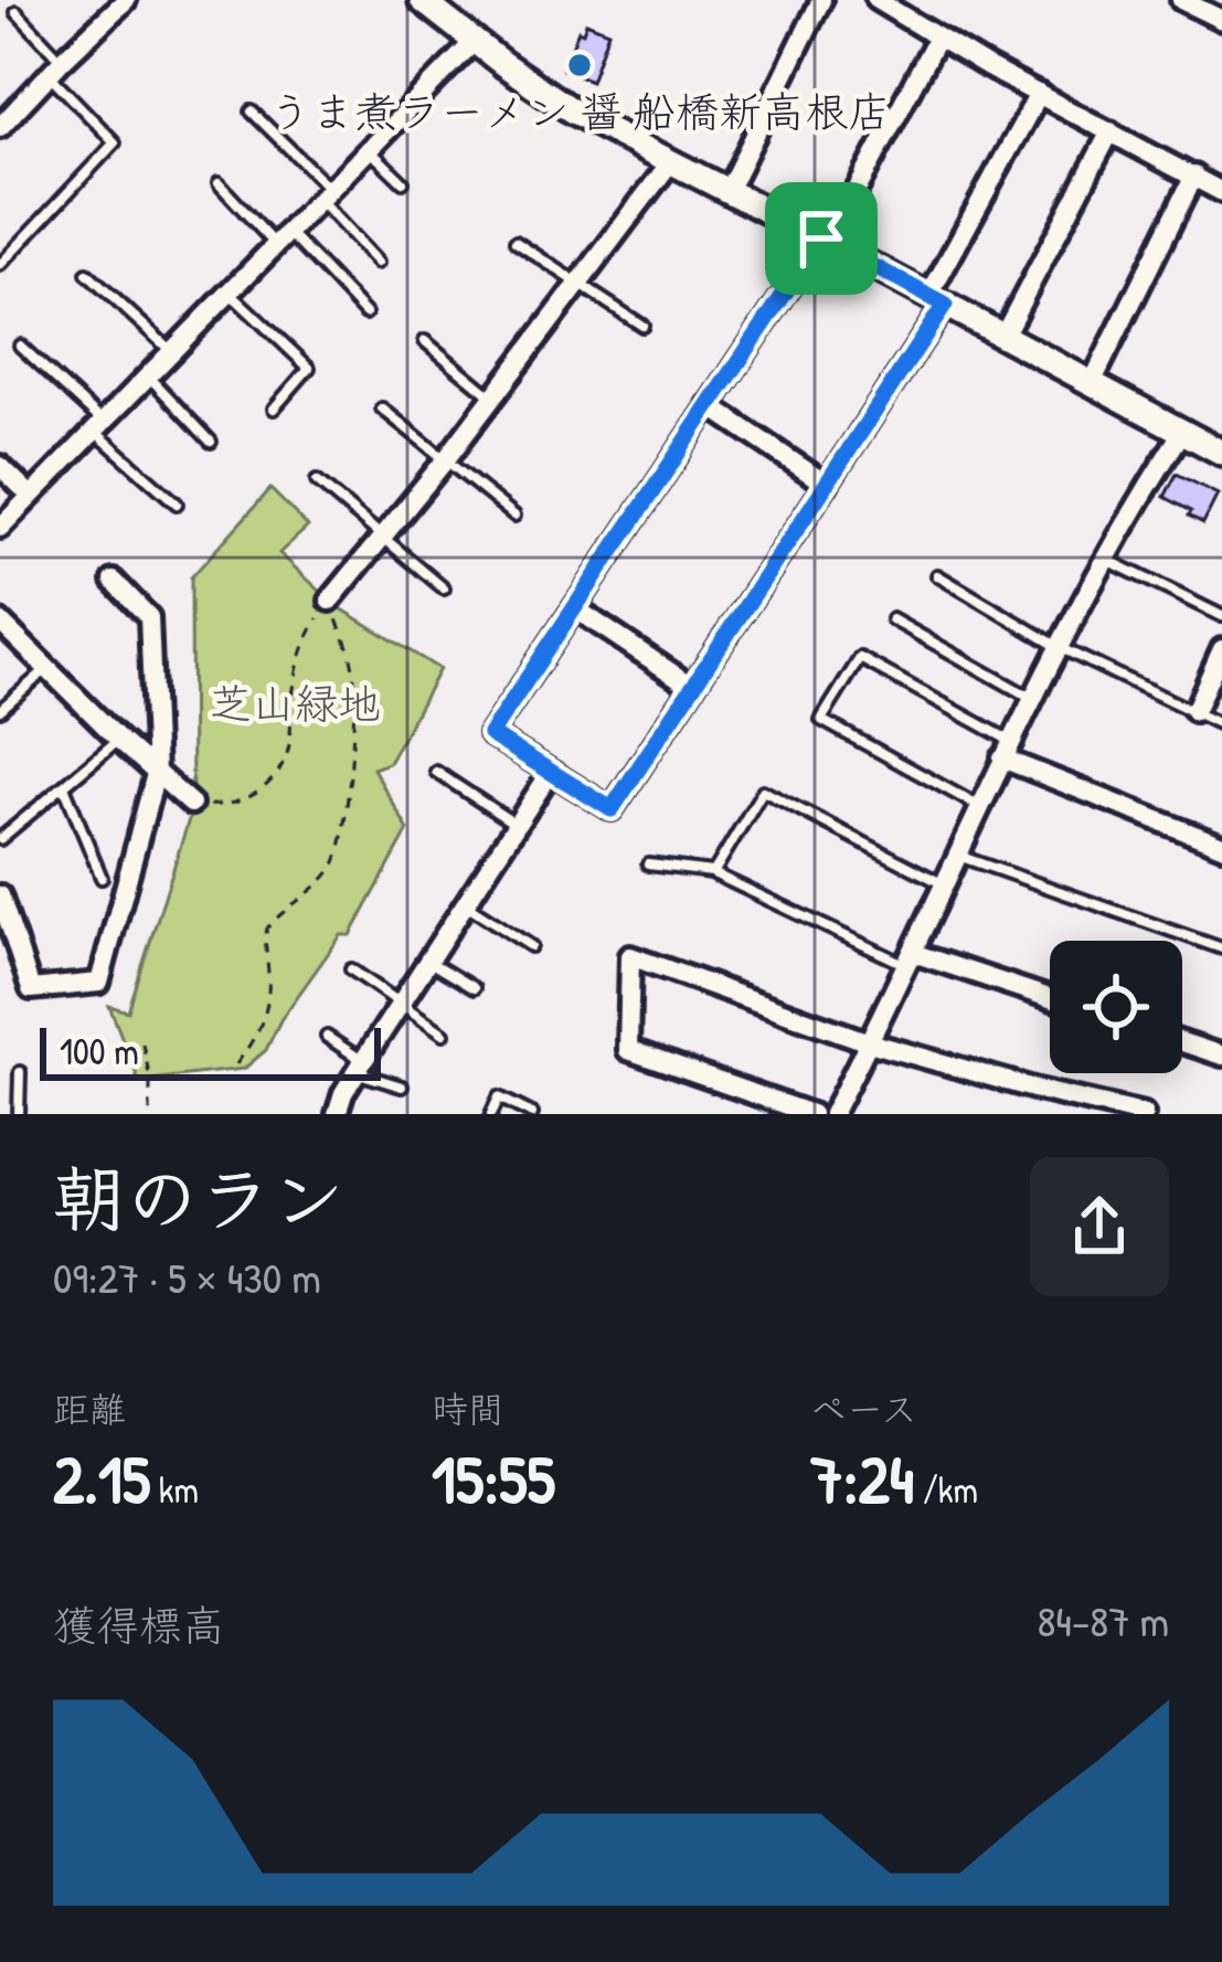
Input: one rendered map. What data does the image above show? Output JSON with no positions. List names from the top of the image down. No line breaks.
{"parks":["芝山緑地"],"places":["うま煮ラーメン 醤 船橋新高根店"],"scale_bar":"100 m","page":{"scale":"100 m","heading":["朝のラン","09:27 · 5 × 430 m"],"stats":[["距離","2.15 km"],["時間","15:55"],["ペース","7:24 /km"]],"chart":["獲得標高","84–87 m"]}}
